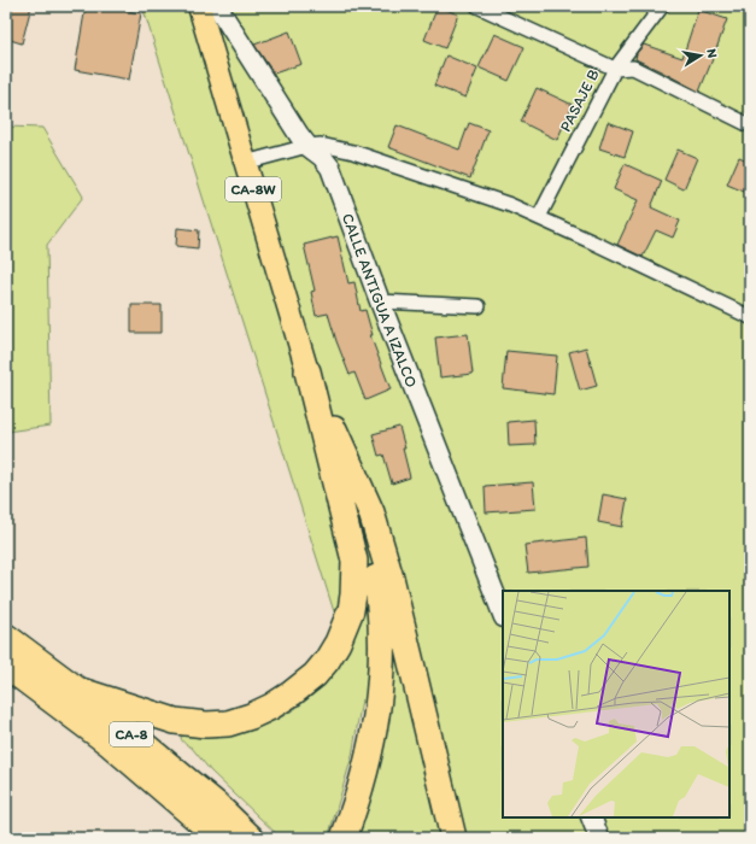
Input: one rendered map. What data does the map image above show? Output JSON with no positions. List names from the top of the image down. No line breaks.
{"streets":{"highway":["CA-8"],"main road":["CA-8W"],"street":["PASAJE B","CALLE ANTIGUA A IZALCO"]},"north":"right"}
